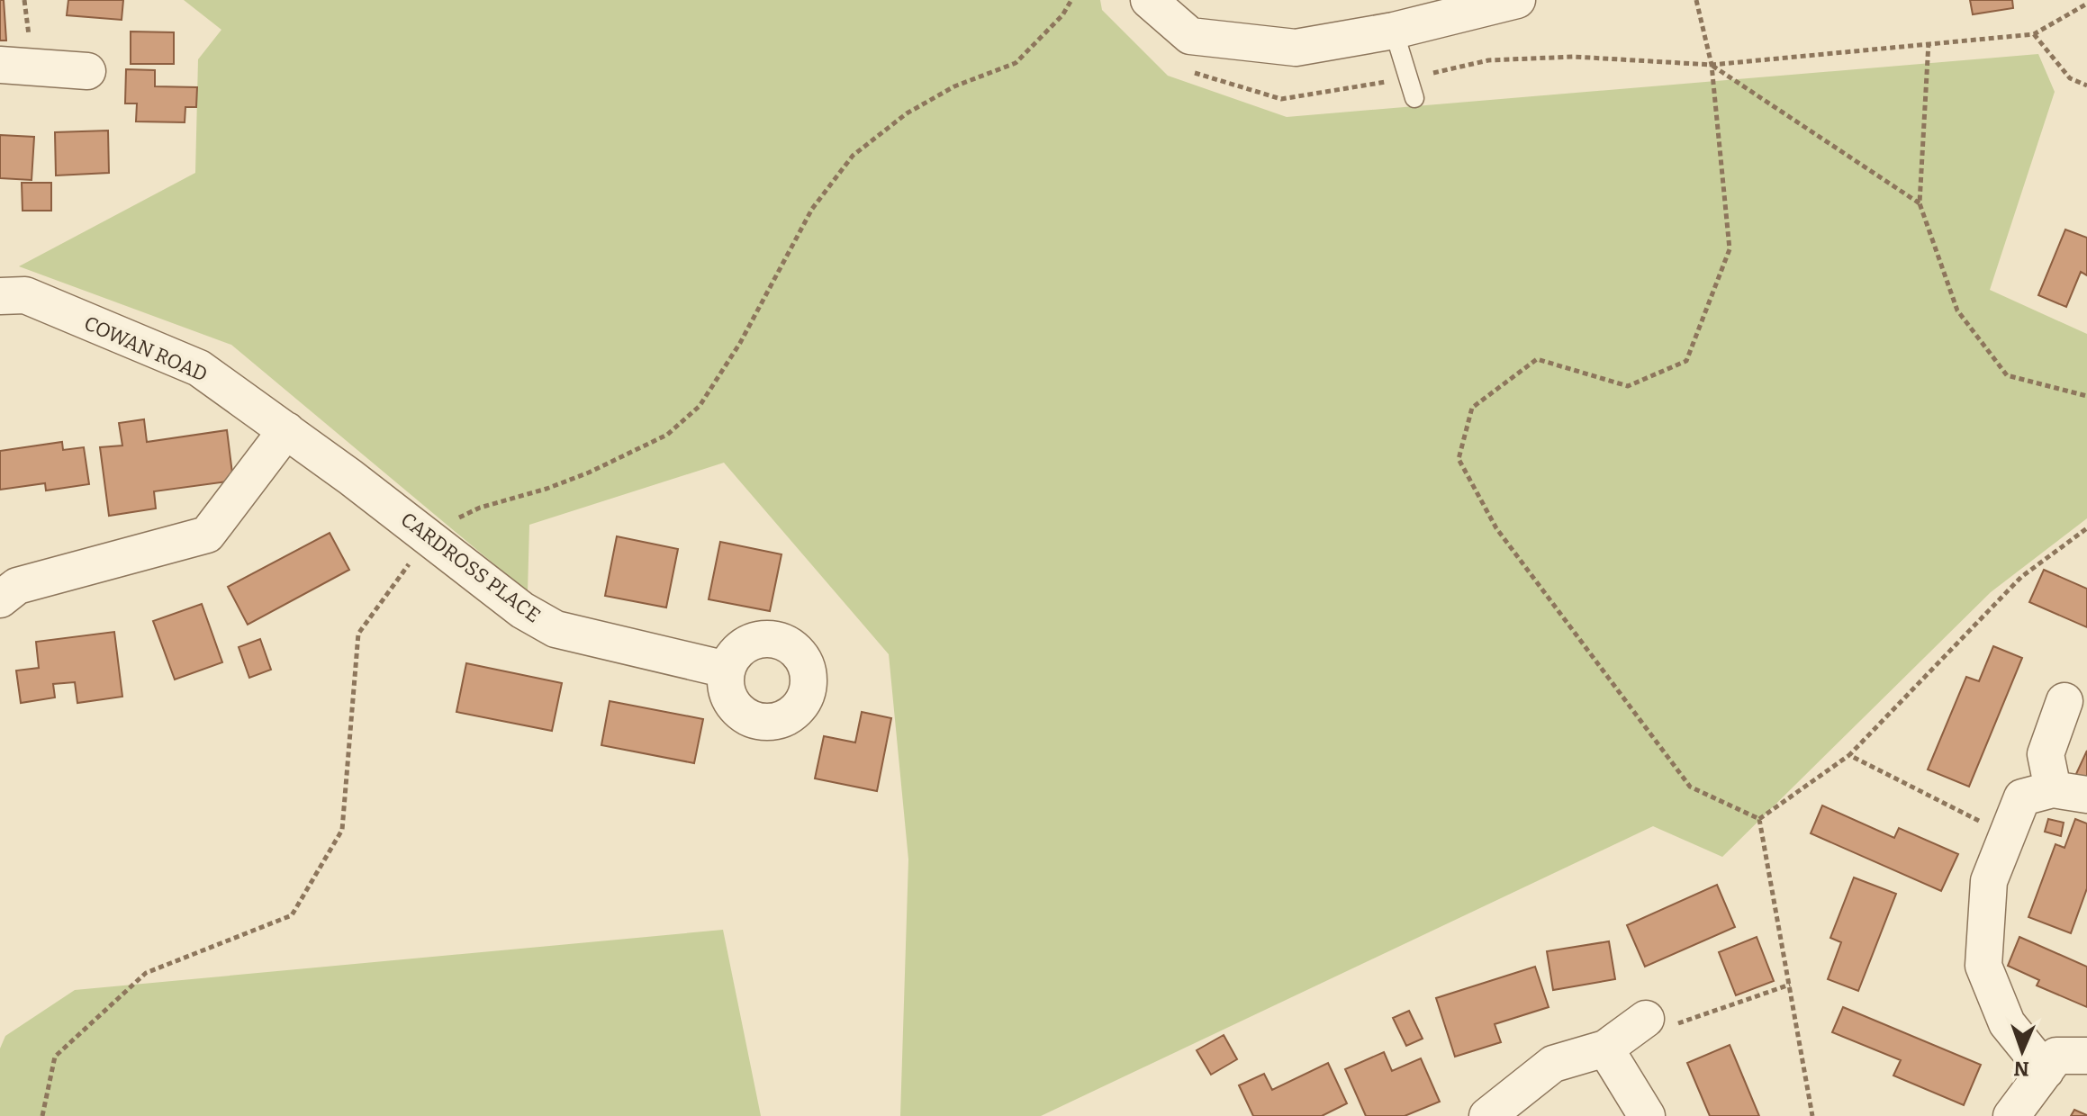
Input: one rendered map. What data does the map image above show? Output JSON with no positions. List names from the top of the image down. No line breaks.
{"streets":{"street":["COWAN ROAD","CARDROSS PLACE"]},"crossings":[["COWAN ROAD","CARDROSS PLACE"]],"north":"bottom"}
